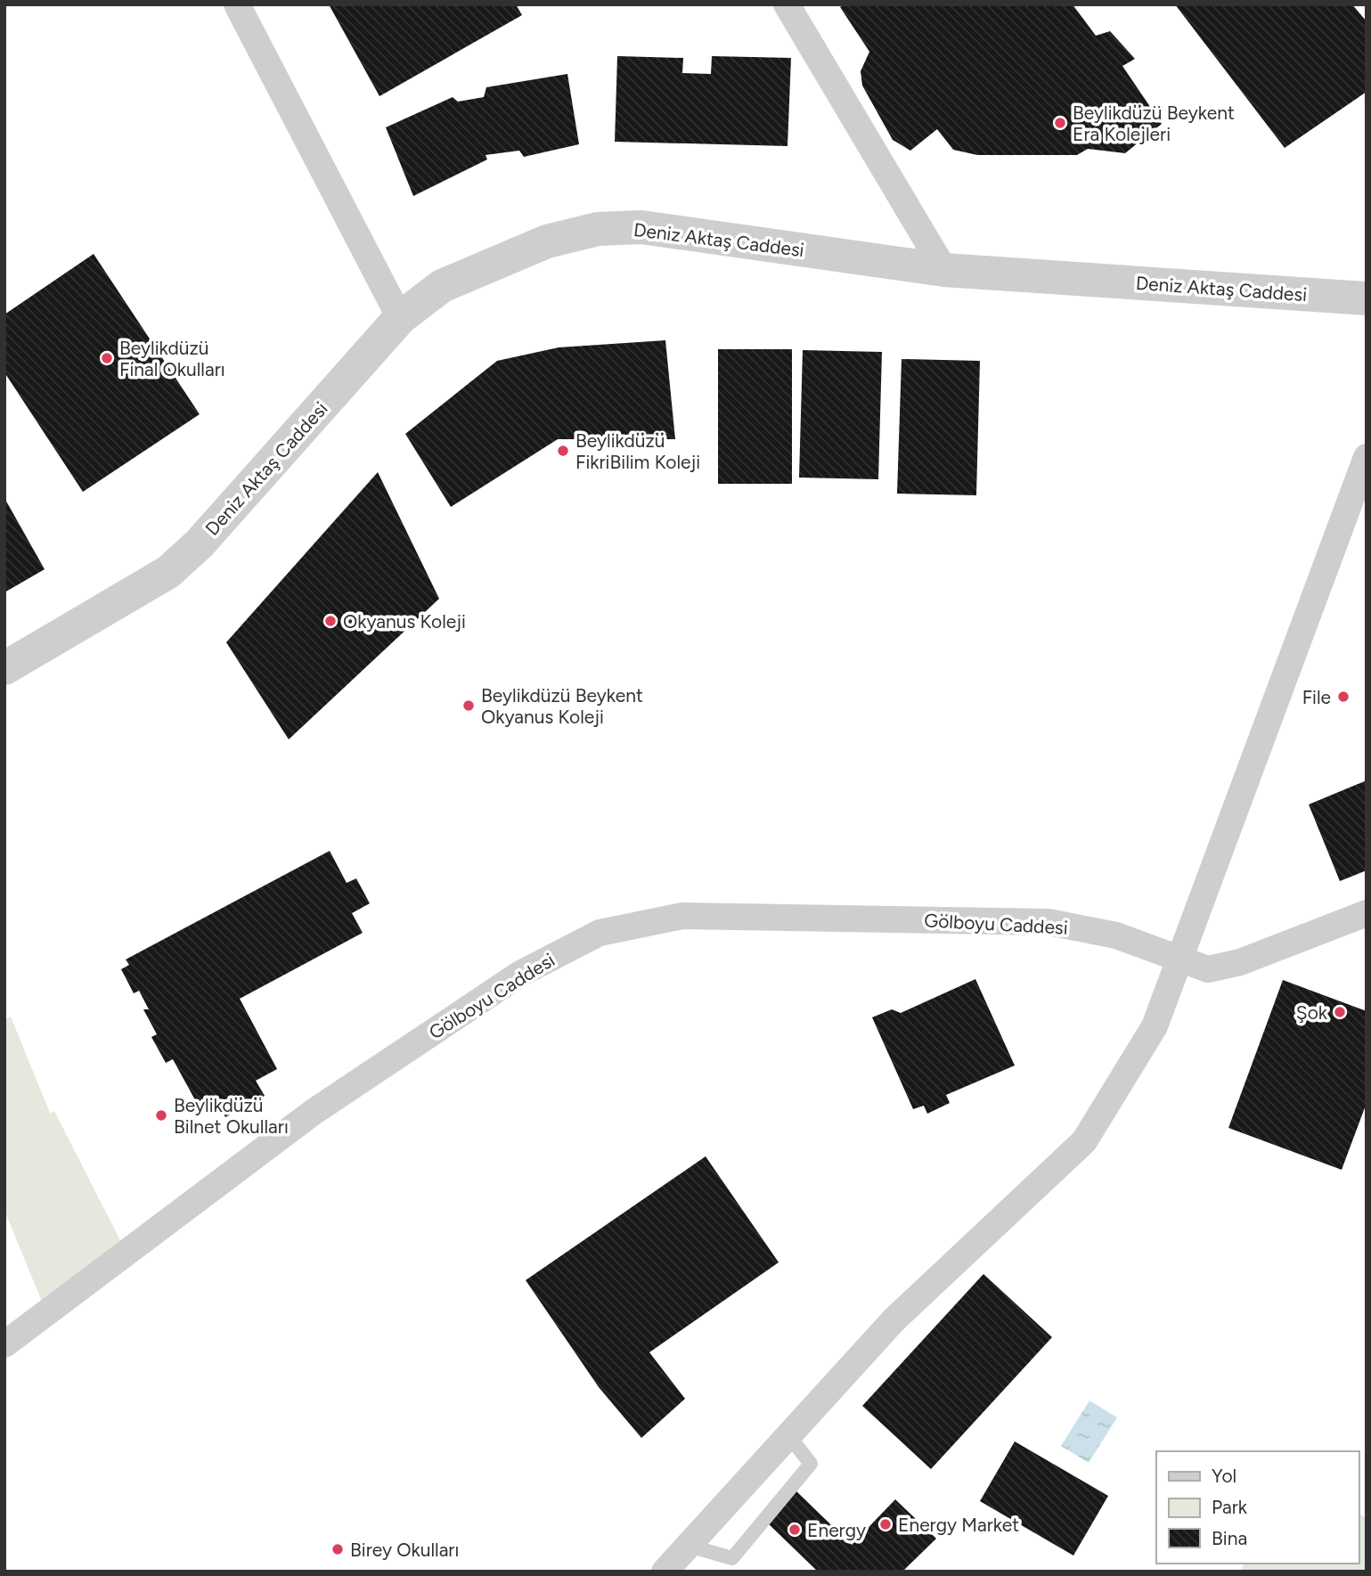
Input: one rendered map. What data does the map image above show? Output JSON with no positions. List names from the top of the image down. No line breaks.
{"streets":{"street":["Deniz Aktaş Caddesi","Gölboyu Caddesi"]},"places":["Beylikdüzü Beykent Era Kolejleri","Beylikdüzü Final Okulları","Beylikdüzü FikriBilim Koleji","Okyanus Koleji","File","Beylikdüzü Beykent Okyanus Koleji","Şok","Beylikdüzü Bilnet Okulları","Energy Market","Energy","Birey Okulları"],"legend":["Yol","Park","Bina"]}
